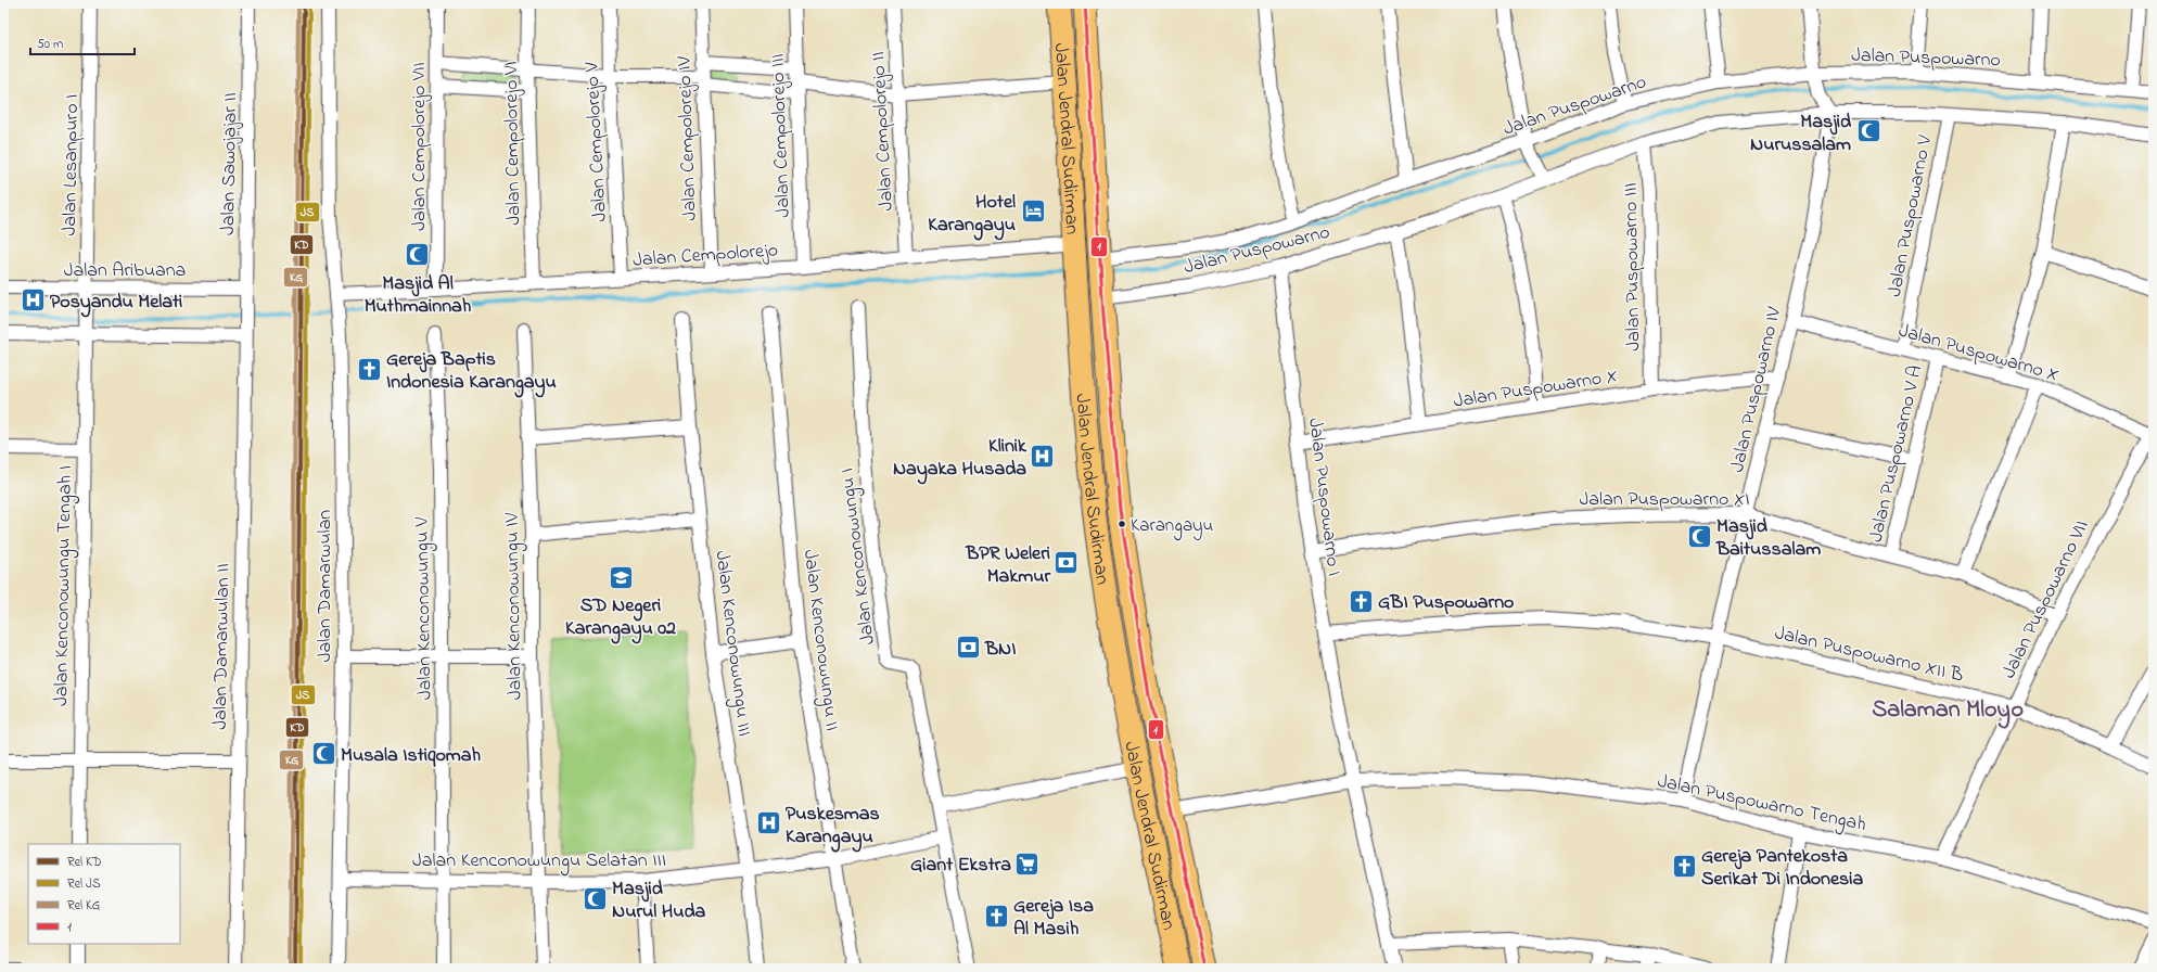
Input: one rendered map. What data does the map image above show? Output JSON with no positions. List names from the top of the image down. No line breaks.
{"streets":{"highway":["Jalan Jendral Sudirman"],"street":["Jalan Puspowarno","Jalan Cempolorejo II","Jalan Cempolorejo III","Jalan Cempolorejo IV","Jalan Cempolorejo V","Jalan Cempolorejo VI","Jalan Cempolorejo VII","Jalan Sawojajar II","Jalan Lesanpuro I","Jalan Puspowarno V","Jalan Cempolorejo","Jalan Puspowarno III","Jalan Aribuana","Jalan Puspowarno X","Jalan Puspowarno IV","Jalan Puspowarno V A","Jalan Puspowarno I","Jalan Puspowarno XI","Jalan Kenconowungu I","Jalan Kenconowungu Tengah I","Jalan Damarwulan","Jalan Puspowarno VII","Jalan Kenconowungu IV","Jalan Kenconowungu V","Jalan Kenconowungu II","Jalan Kenconowungu III","Jalan Damarwulan II","Jalan Puspowarno XII B","Jalan Puspowarno Tengah","Jalan Kenconowungu Selatan III"]},"crossings":[["Jalan Puspowarno","Jalan Jendral Sudirman"],["Jalan Puspowarno","Jalan Puspowarno V"],["Jalan Puspowarno","Jalan Puspowarno III"],["Jalan Puspowarno","Jalan Puspowarno IV"],["Jalan Puspowarno","Jalan Puspowarno I"],["Jalan Cempolorejo II","Jalan Cempolorejo"],["Jalan Cempolorejo III","Jalan Cempolorejo"],["Jalan Cempolorejo IV","Jalan Cempolorejo"],["Jalan Jendral Sudirman","Jalan Cempolorejo"],["Jalan Jendral Sudirman","Jalan Puspowarno Tengah"],["Jalan Cempolorejo V","Jalan Cempolorejo"],["Jalan Cempolorejo VI","Jalan Cempolorejo"],["Jalan Cempolorejo VII","Jalan Cempolorejo"],["Jalan Sawojajar II","Jalan Aribuana"],["Jalan Sawojajar II","Jalan Damarwulan II"],["Jalan Lesanpuro I","Jalan Aribuana"],["Jalan Lesanpuro I","Jalan Kenconowungu Tengah I"],["Jalan Puspowarno V","Jalan Puspowarno X"],["Jalan Cempolorejo","Jalan Damarwulan"],["Jalan Puspowarno III","Jalan Puspowarno X"],["Jalan Puspowarno X","Jalan Puspowarno IV"],["Jalan Puspowarno X","Jalan Puspowarno V A"],["Jalan Puspowarno X","Jalan Puspowarno I"],["Jalan Puspowarno X","Jalan Puspowarno VII"],["Jalan Puspowarno IV","Jalan Puspowarno XI"],["Jalan Puspowarno IV","Jalan Puspowarno XII B"],["Jalan Puspowarno IV","Jalan Puspowarno Tengah"],["Jalan Puspowarno V A","Jalan Puspowarno XI"],["Jalan Puspowarno I","Jalan Puspowarno XI"],["Jalan Puspowarno I","Jalan Puspowarno XII B"],["Jalan Puspowarno I","Jalan Puspowarno Tengah"],["Jalan Puspowarno XI","Jalan Puspowarno VII"],["Jalan Damarwulan","Jalan Kenconowungu Selatan III"],["Jalan Puspowarno VII","Jalan Puspowarno XII B"],["Jalan Puspowarno VII","Jalan Puspowarno Tengah"],["Jalan Kenconowungu IV","Jalan Kenconowungu Selatan III"],["Jalan Kenconowungu V","Jalan Kenconowungu Selatan III"],["Jalan Kenconowungu II","Jalan Kenconowungu Selatan III"],["Jalan Kenconowungu III","Jalan Kenconowungu Selatan III"]],"districts":["Salaman Mloyo"],"places":{"mosque":["Masjid Nurussalam","Masjid Al Muthmainnah","Masjid Baitussalam","Musala Istiqomah","Masjid Nurul Huda"],"hotel":["Hotel Karangayu"],"hospital":["Posyandu Melati","Klinik Nayaka Husada","Puskesmas Karangayu"],"church":["Gereja Baptis Indonesia Karangayu","GBI Puspowarno","Gereja Pantekosta Serikat Di Indonesia","Gereja Isa Al Masih"],"other":["Karangayu"],"bank":["BPR Weleri Makmur","BNI"],"school or university":["SD Negeri Karangayu 02"],"supermarket":["Giant Ekstra"]},"lines":["rail line KD","rail line JS","rail line KG","transit line 1"],"legend":["Rel KD","Rel JS","Rel KG","1"],"scale_bar":"50 m"}
